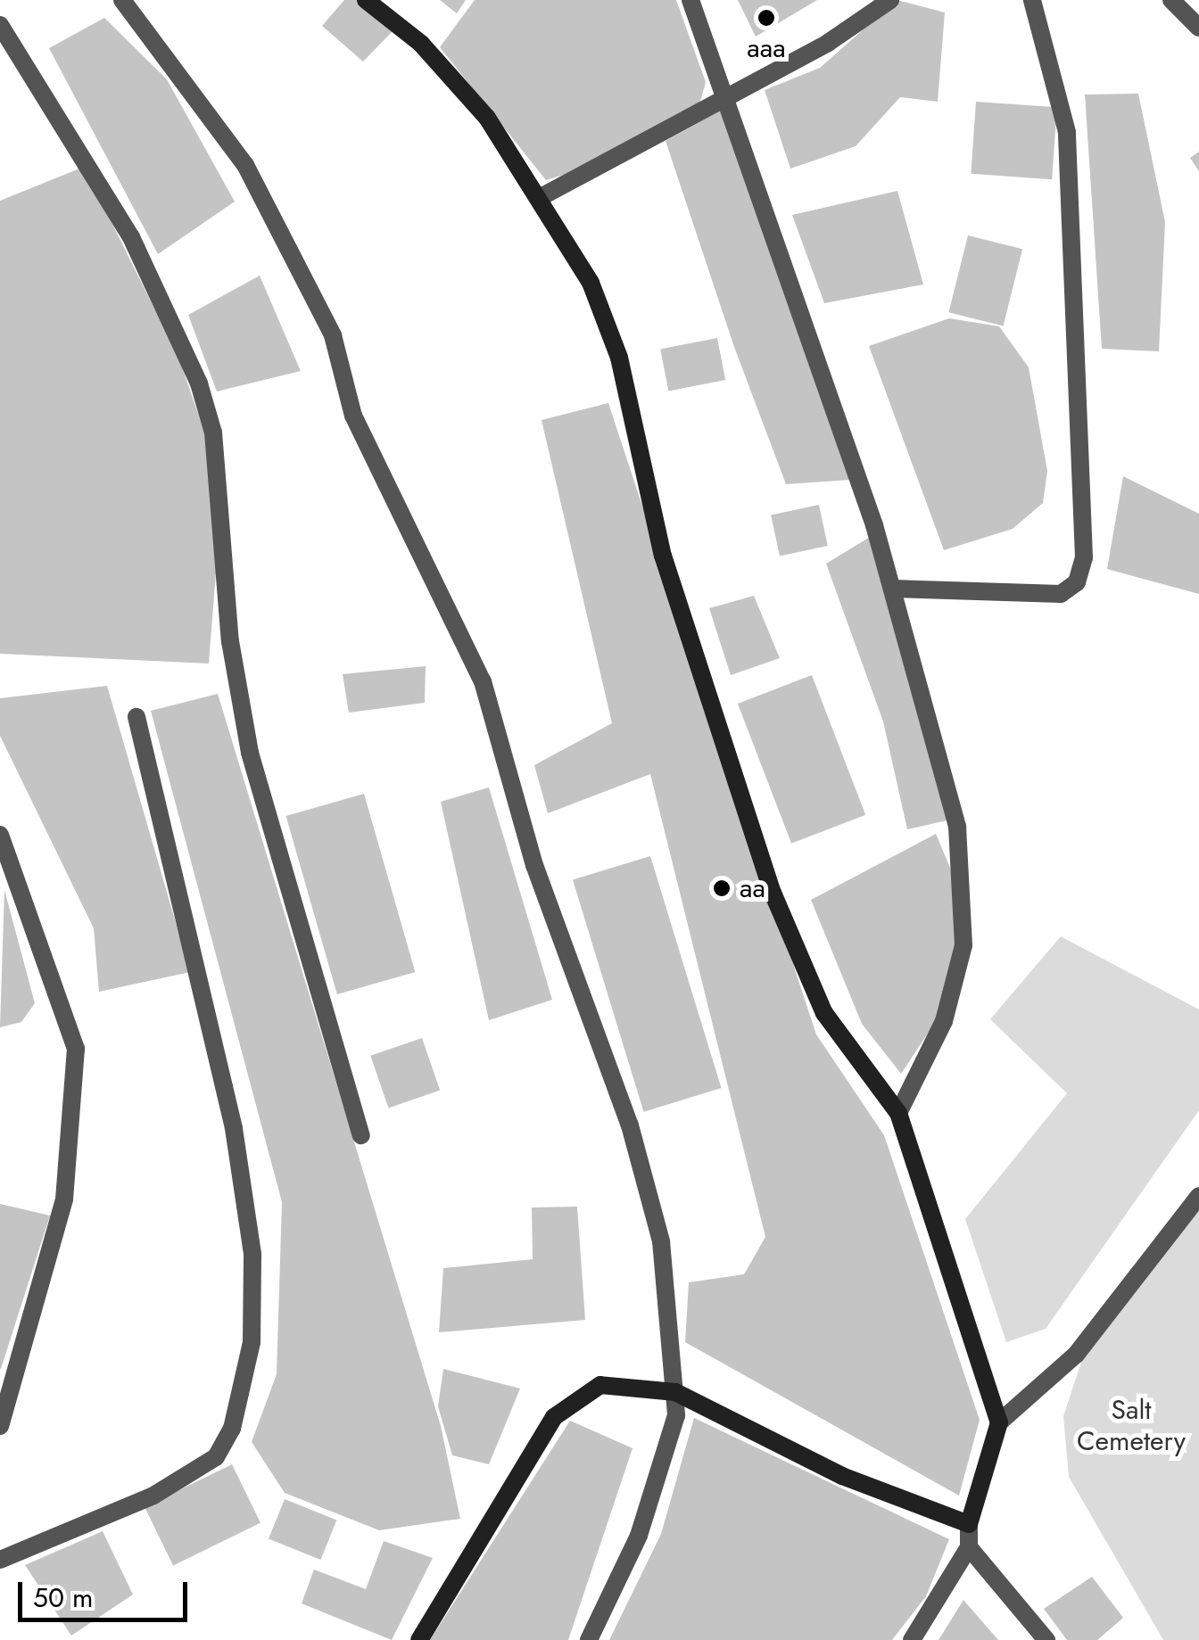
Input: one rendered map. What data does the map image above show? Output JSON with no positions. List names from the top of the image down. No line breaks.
{"parks":["Salt Cemetery"],"places":["aaa","aa"],"scale_bar":"50 m"}
